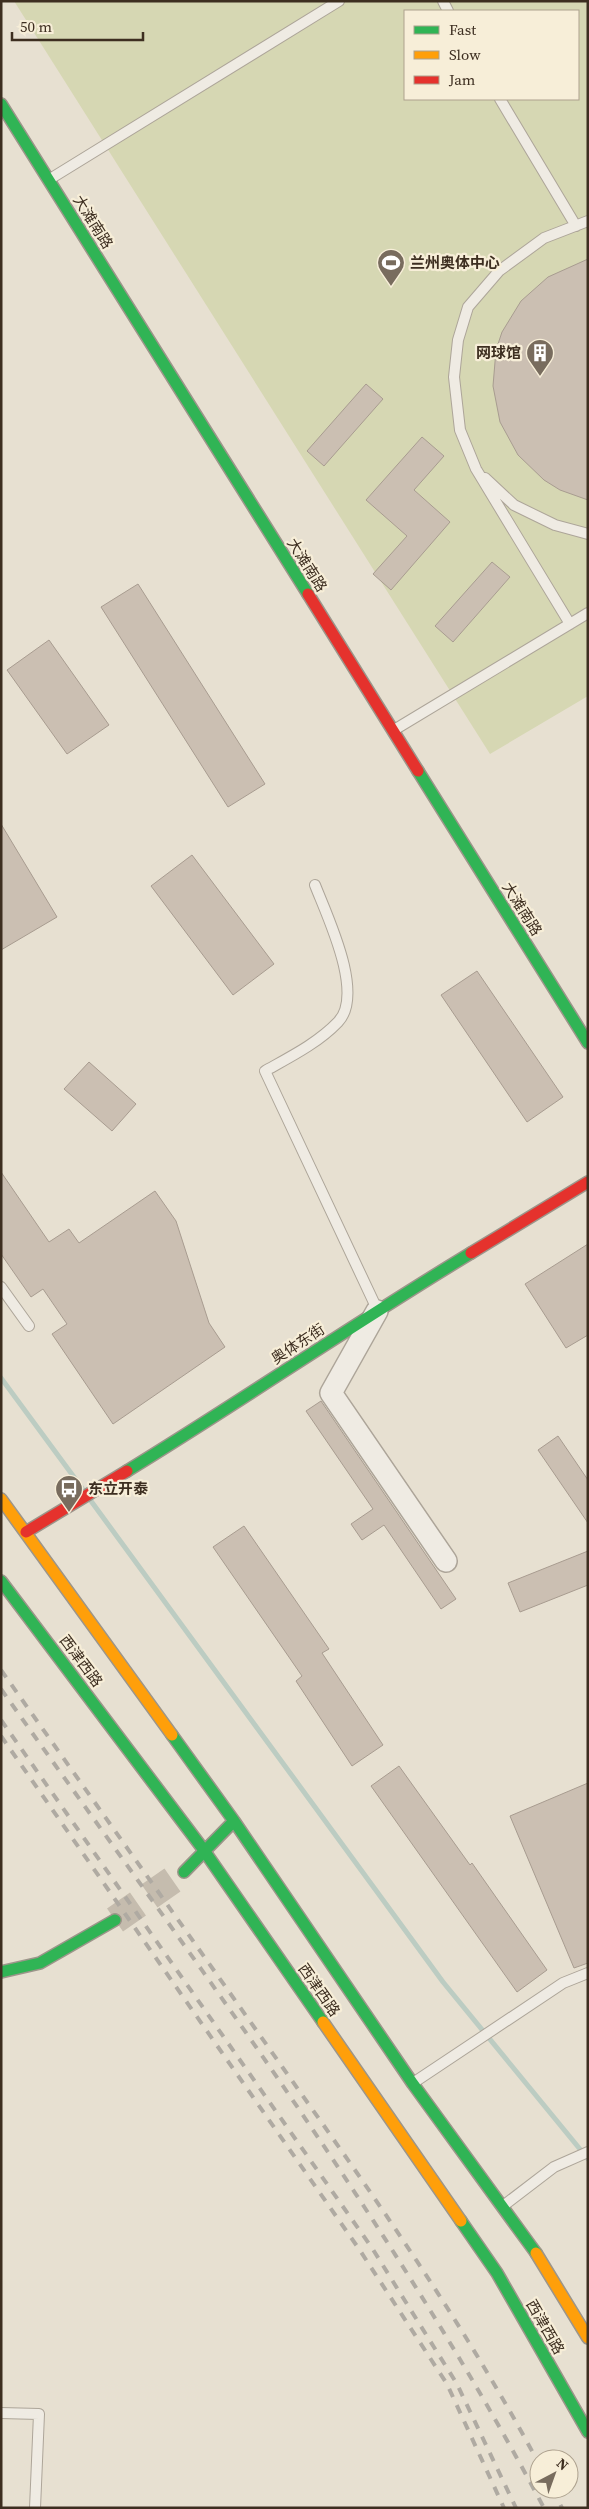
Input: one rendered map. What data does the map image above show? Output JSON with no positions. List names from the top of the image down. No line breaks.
{"streets":{"main road":["大滩南路","奥体东街","西津西路"]},"crossings":[["奥体东街","西津西路"]],"places":{"sports":["兰州奥体中心"],"building":["网球馆"],"bus stop":["东立开泰"]},"legend":["Fast","Slow","Jam"],"scale_bar":"50 m","north":"top right"}
